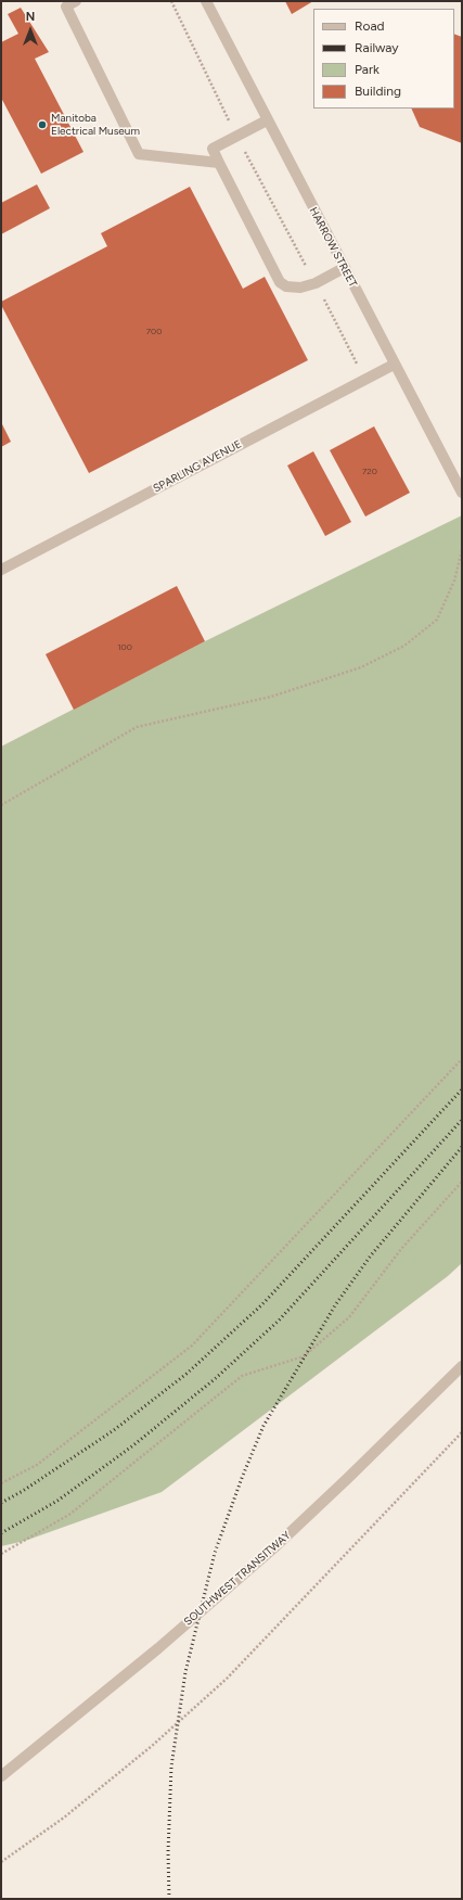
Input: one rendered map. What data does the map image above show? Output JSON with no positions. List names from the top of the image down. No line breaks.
{"streets":{"street":["HARROW STREET","SPARLING AVENUE","SOUTHWEST TRANSITWAY"]},"crossings":[["HARROW STREET","SPARLING AVENUE"]],"places":["Manitoba Electrical Museum"],"house_numbers":["700","720","100"],"legend":["Road","Railway","Park","Building"],"north":"top"}
